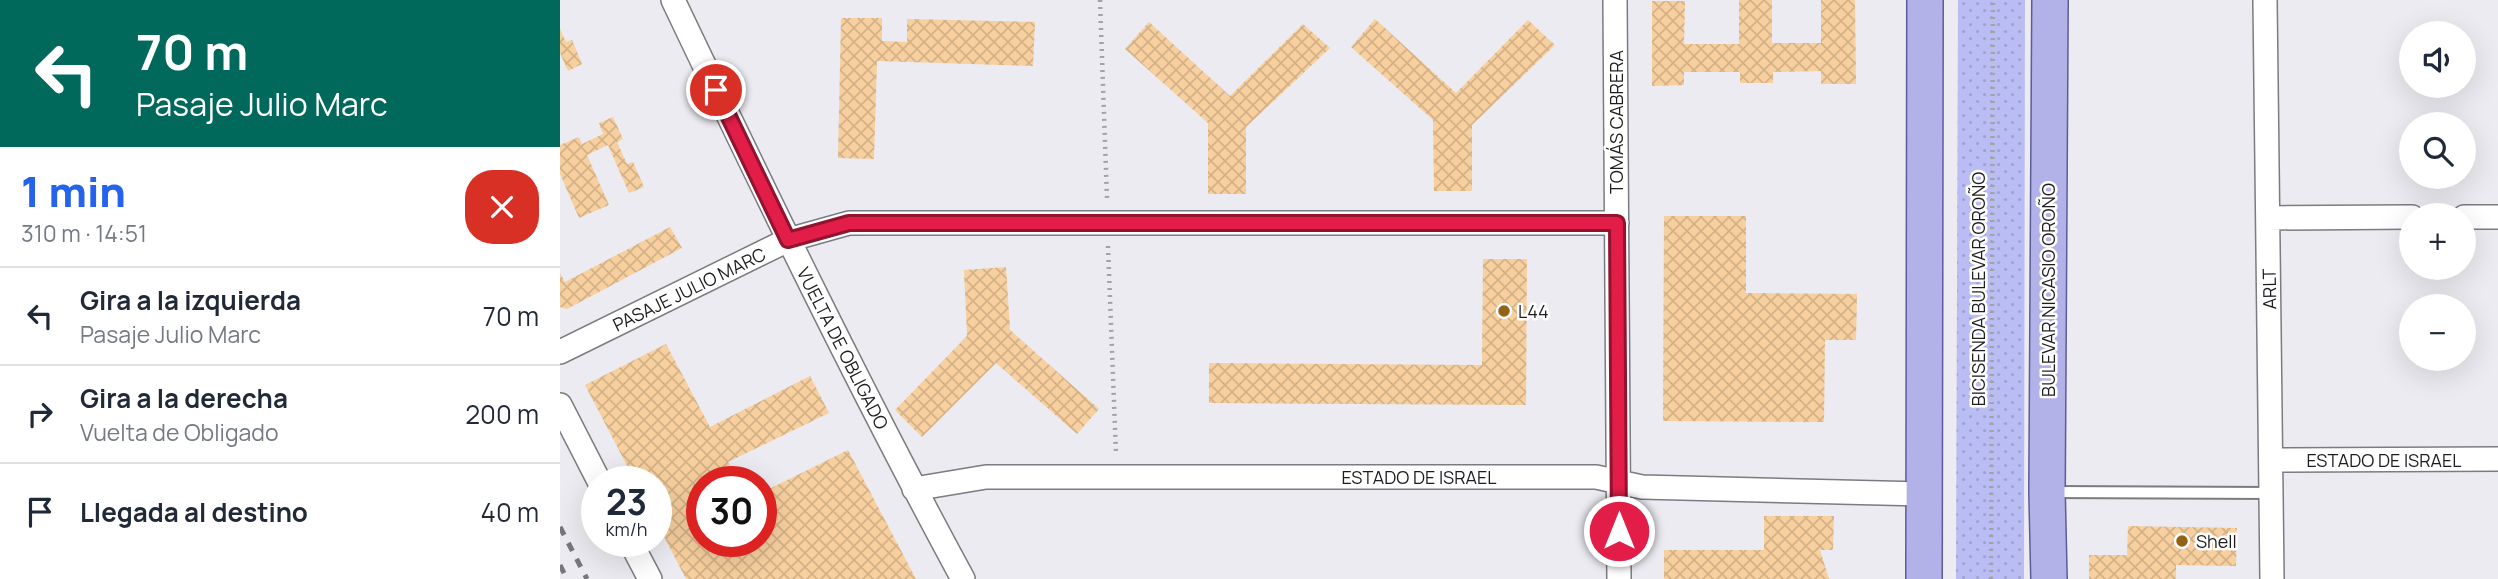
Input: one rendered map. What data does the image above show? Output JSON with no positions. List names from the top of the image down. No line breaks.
{"streets":{"main road":["BULEVAR NICASIO OROÑO"],"street":["TOMÁS CABRERA","PASAJE JULIO MARC","ARLT","VUELTA DE OBLIGADO","ESTADO DE ISRAEL"],"path":["BICISENDA BULEVAR OROÑO"]},"crossings":[["TOMÁS CABRERA","PASAJE JULIO MARC"],["TOMÁS CABRERA","ESTADO DE ISRAEL"],["PASAJE JULIO MARC","VUELTA DE OBLIGADO"],["ARLT","ESTADO DE ISRAEL"],["VUELTA DE OBLIGADO","ESTADO DE ISRAEL"]],"places":["L44","Shell"],"page":{"turn":["70 m","Pasaje Julio Marc"],"map_buttons":["+","−"],"heading":["1 min","310 m · 14:51"],"list":[{"name":"Gira a la izquierda","note":"Pasaje Julio Marc","value":"70 m"},{"name":"Gira a la derecha","note":"Vuelta de Obligado","value":"200 m"},{"name":"Llegada al destino","value":"40 m"}],"speed":"23 km/h","limit":"30"}}
